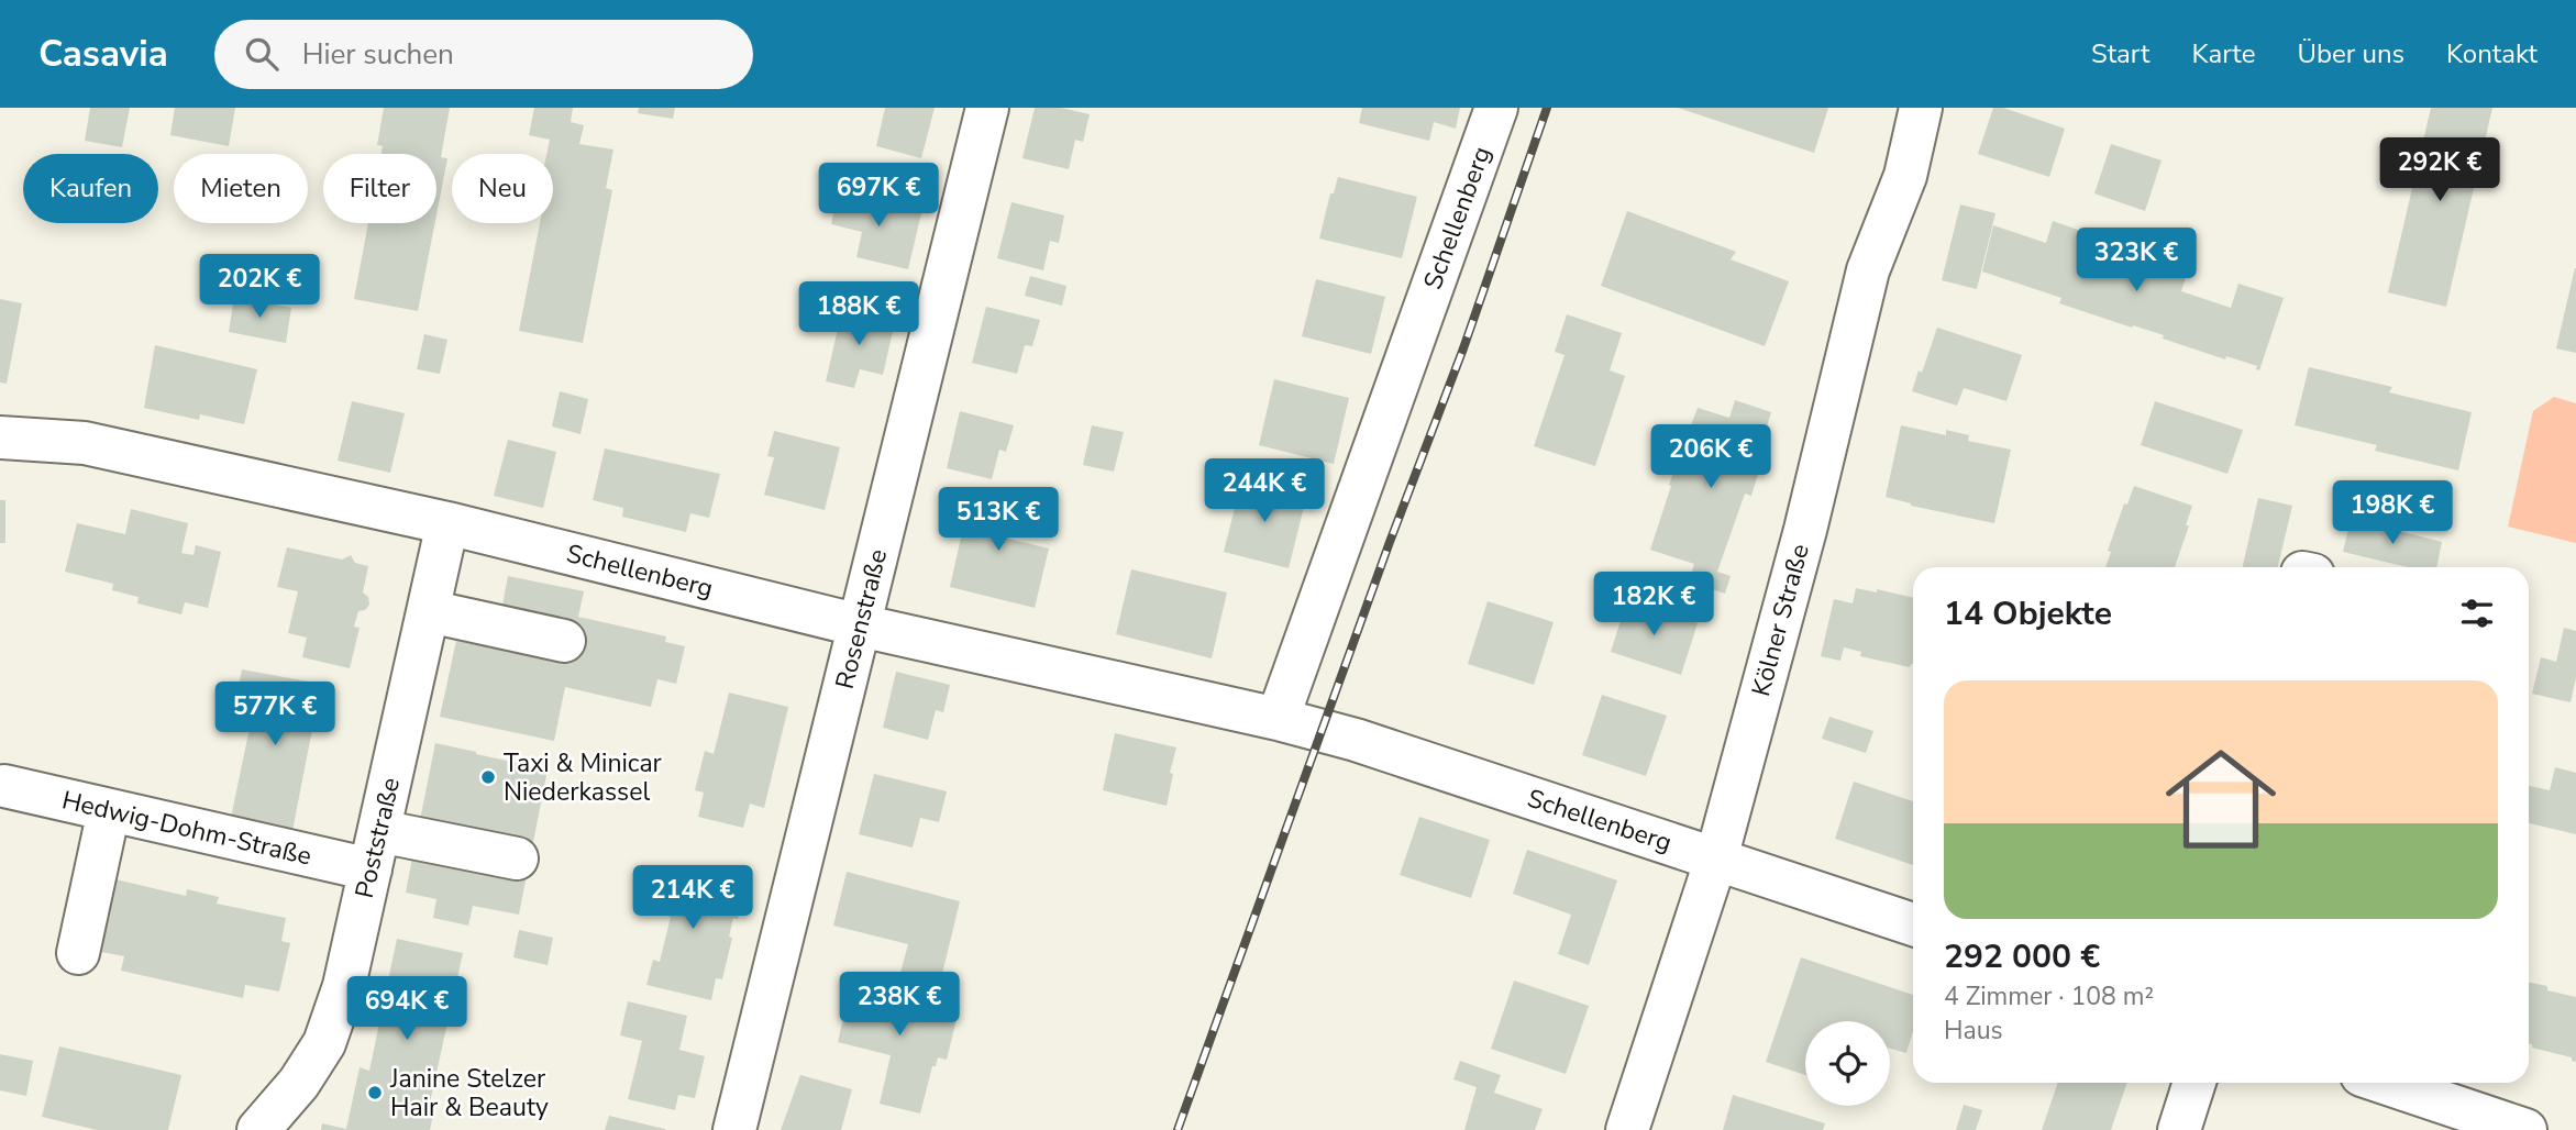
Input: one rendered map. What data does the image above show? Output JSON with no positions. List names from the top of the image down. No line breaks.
{"streets":{"street":["Schellenberg","Rosenstraße","Kölner Straße","Hedwig-Dohm-Straße","Poststraße"]},"crossings":[["Schellenberg","Rosenstraße"],["Schellenberg","Kölner Straße"],["Schellenberg","Poststraße"],["Hedwig-Dohm-Straße","Poststraße"]],"places":["Taxi & Minicar Niederkassel","Janine Stelzer Hair & Beauty"],"page":{"header":"Casavia","search":"Hier suchen","nav":["Start","Karte","Über uns","Kontakt"],"price":["292K €","697K €","323K €","202K €","188K €","206K €","244K €","198K €","513K €","182K €","577K €","214K €","238K €","694K €"],"chip":["Kaufen","Mieten","Filter","Neu"],"heading":"14 Objekte","list":[{"name":"292 000 €","note":"4 Zimmer · 108 m² · Haus"}]}}
